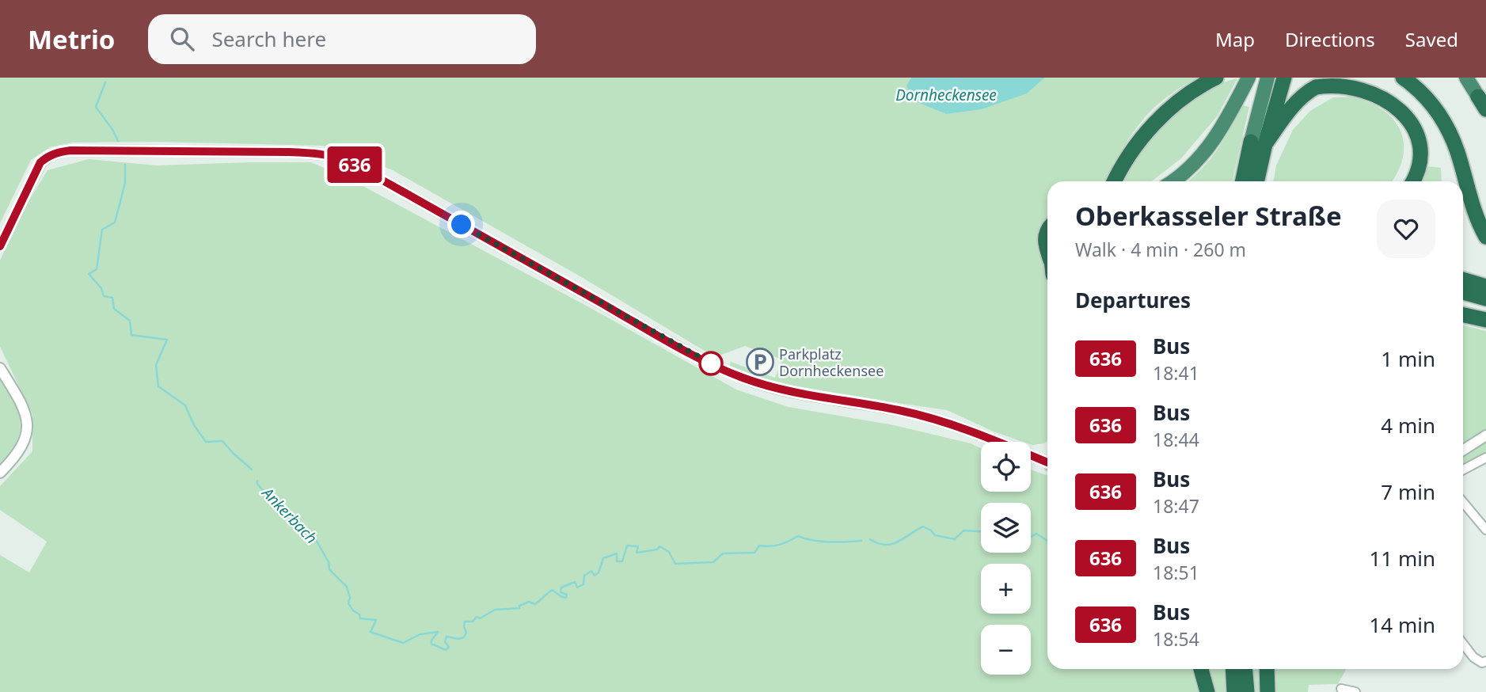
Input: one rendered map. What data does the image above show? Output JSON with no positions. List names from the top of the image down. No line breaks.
{"water":["Dornheckensee","Ankerbach"],"places":{"parking":["Parkplatz Dornheckensee"]},"lines":["bus line 636"],"page":{"header":"Metrio","search":"Search here","nav":["Map","Directions","Saved"],"on_map":"636","heading":[["Oberkasseler Straße","Walk · 4 min · 260 m"],"Departures"],"list":[{"mark":"636","name":"Bus","note":"18:41","value":"1 min"},{"mark":"636","name":"Bus","note":"18:44","value":"4 min"},{"mark":"636","name":"Bus","note":"18:47","value":"7 min"},{"mark":"636","name":"Bus","note":"18:51","value":"11 min"},{"mark":"636","name":"Bus","note":"18:54","value":"14 min"}],"map_buttons":["+","−"]}}
